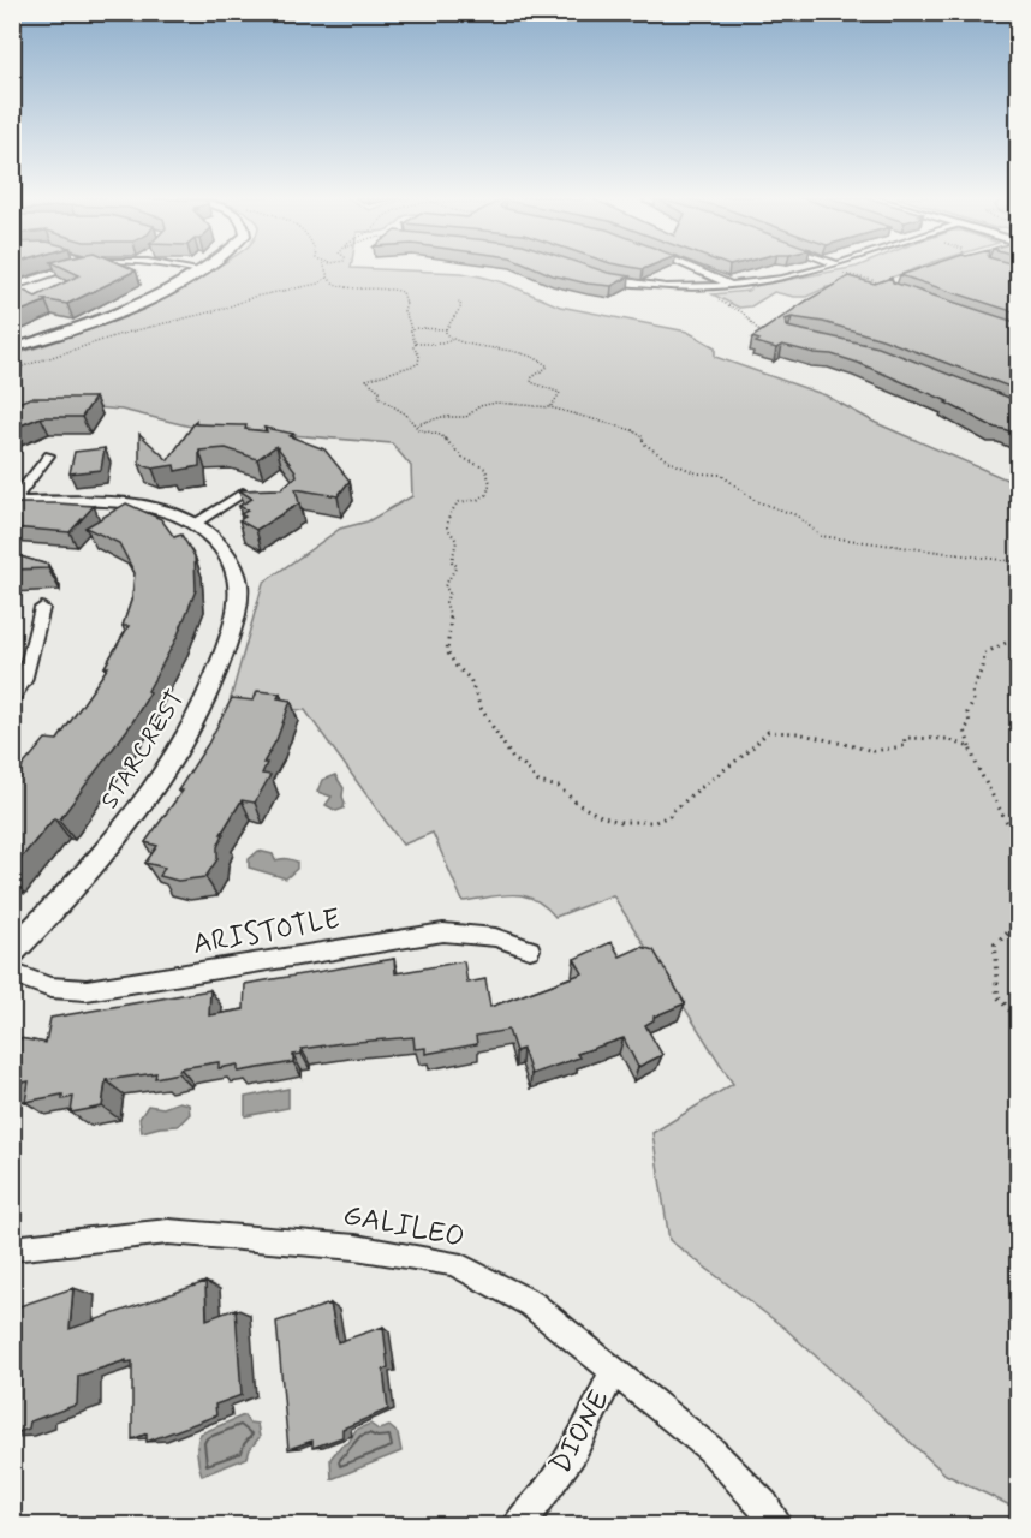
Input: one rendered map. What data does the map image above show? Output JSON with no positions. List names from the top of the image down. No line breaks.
{"streets":{"street":["STARCREST","ARISTOTLE","GALILEO","DIONE"]},"crossings":[["GALILEO","DIONE"]]}
